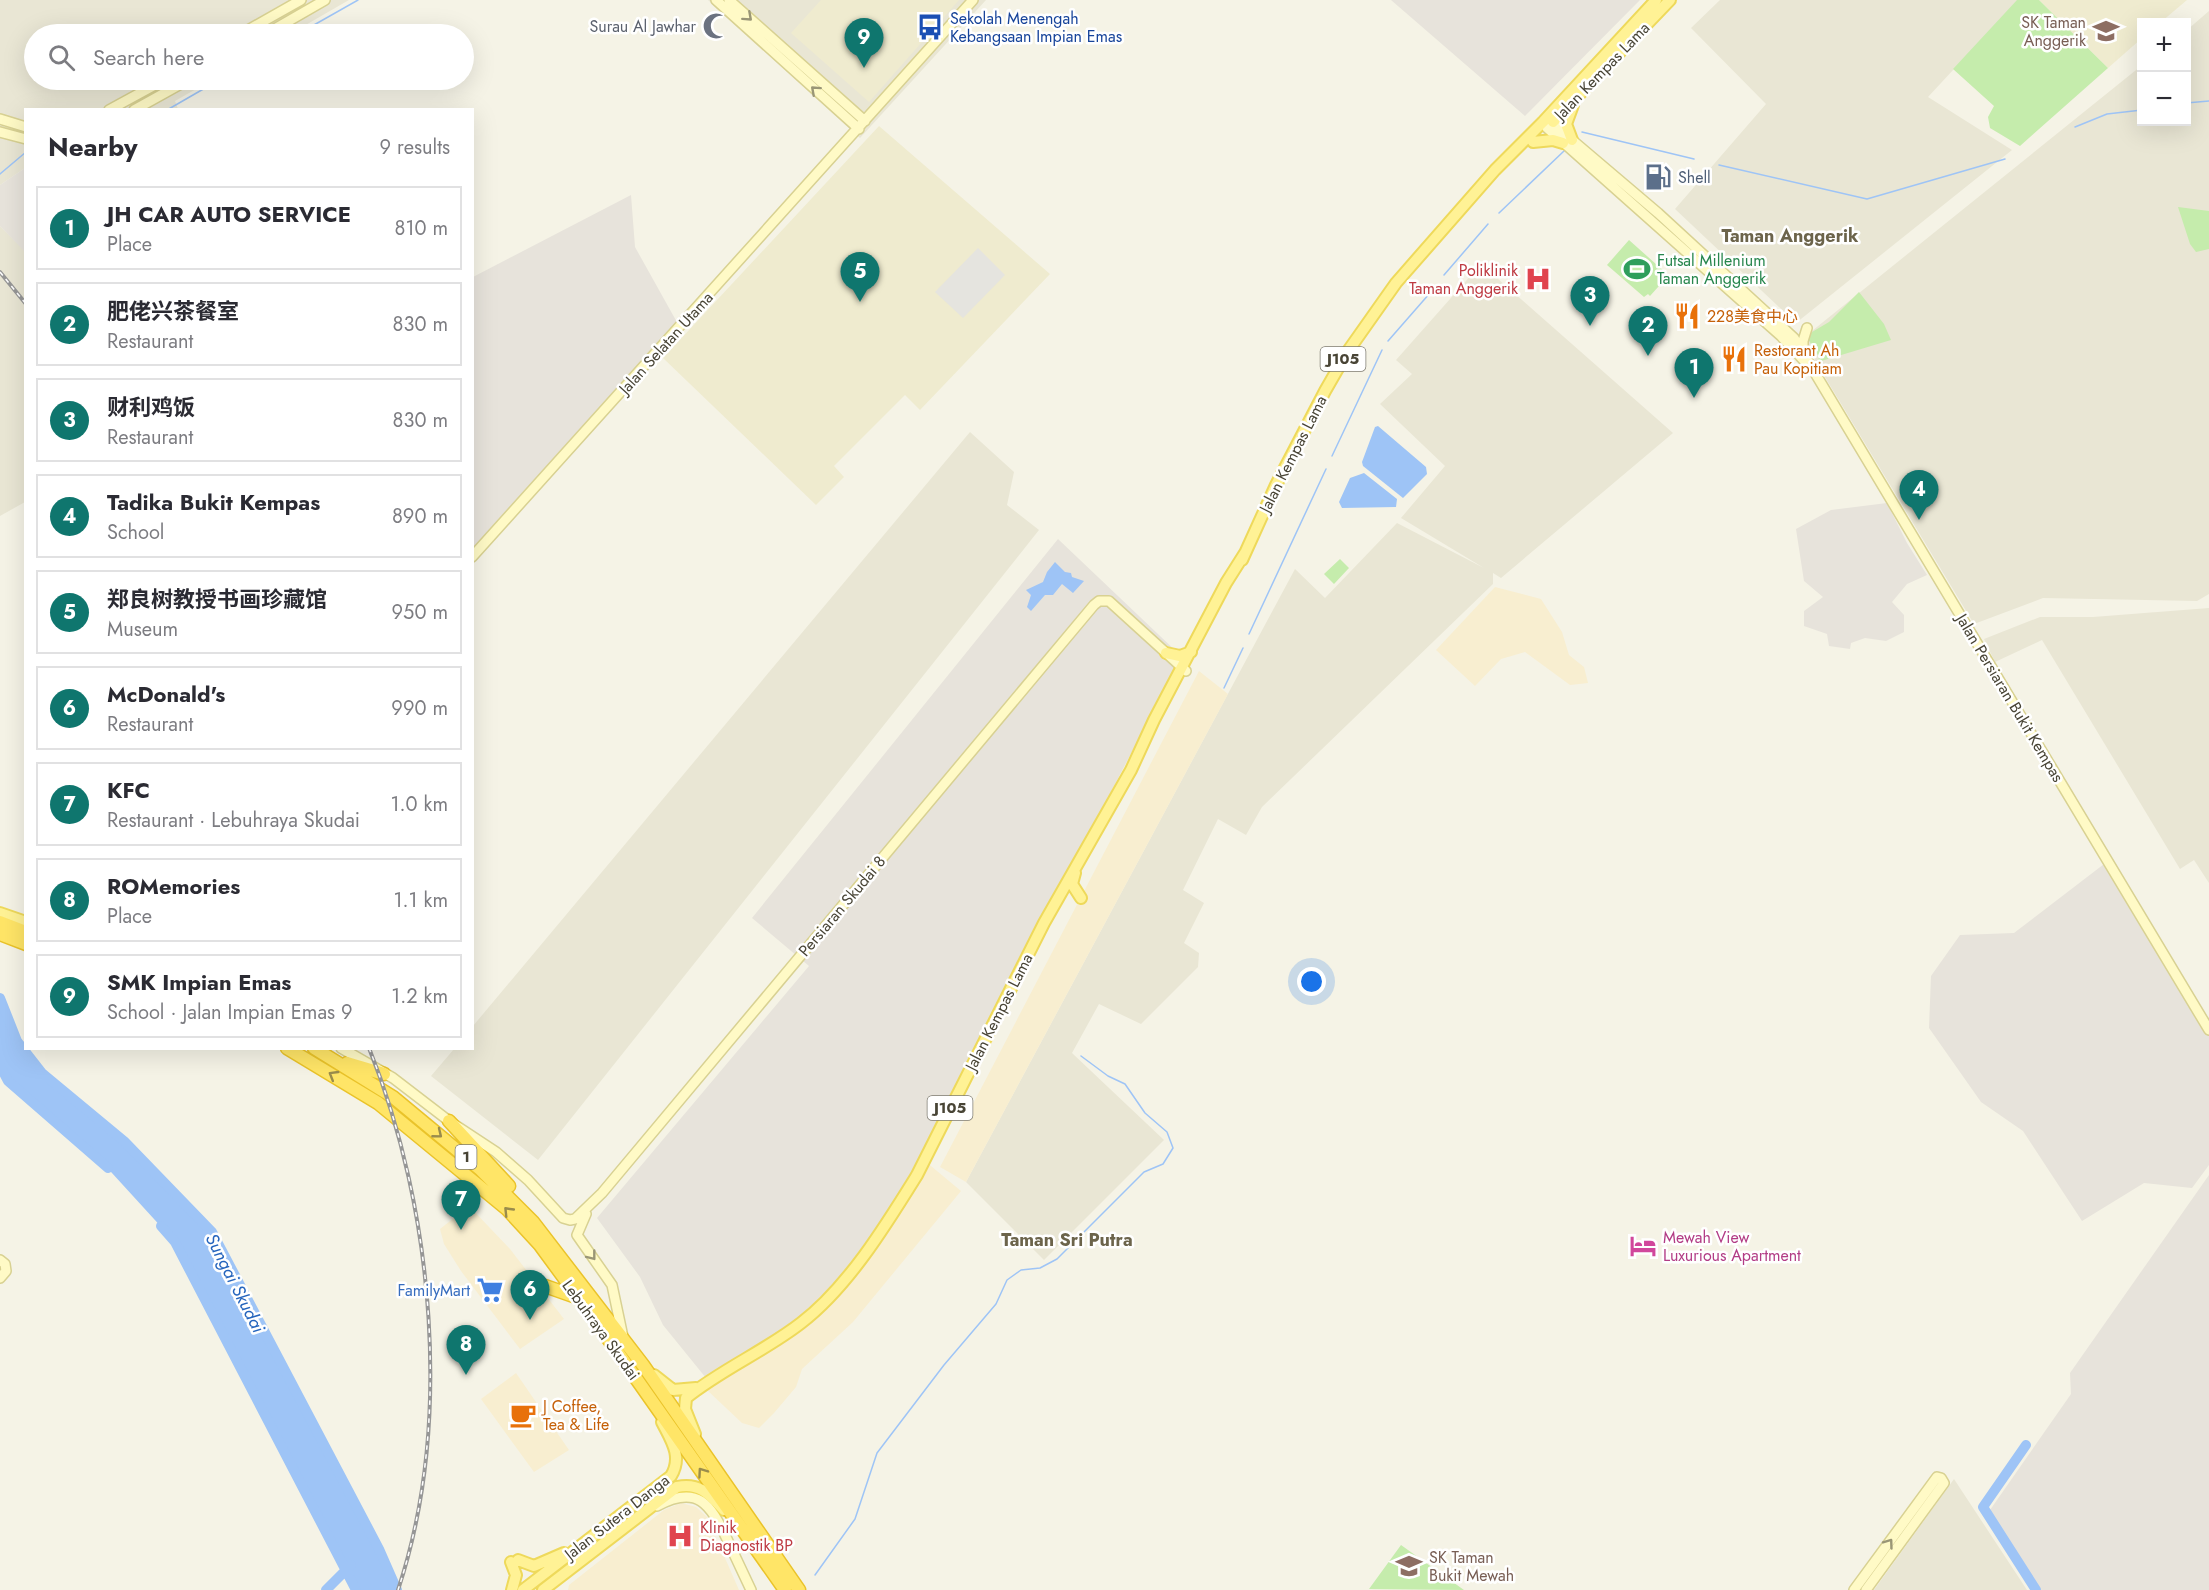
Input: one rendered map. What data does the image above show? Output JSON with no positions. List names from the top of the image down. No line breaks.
{"streets":{"highway":["1","Lebuhraya Skudai"],"main road":["Jalan Kempas Lama","J105","Jalan Sutera Danga"],"street":["Jalan Selatan Utama","Jalan Persiaran Bukit Kempas","Persiaran Skudai 8"]},"crossings":[["Jalan Kempas Lama","Jalan Persiaran Bukit Kempas"],["Jalan Kempas Lama","Lebuhraya Skudai"],["Lebuhraya Skudai","Jalan Sutera Danga"]],"districts":["Taman Anggerik","Taman Sri Putra"],"water":["Sungai Skudai"],"places":{"mosque":["Surau Al Jawhar"],"bus stop":["Sekolah Menengah Kebangsaan Impian Emas"],"school or university":["SK Taman Anggerik","SK Taman Bukit Mewah"],"fuel station":["Shell"],"sports":["Futsal Millenium Taman Anggerik"],"hospital":["Poliklinik Taman Anggerik","Klinik Diagnostik BP"],"restaurant":["228美食中心","Restorant Ah Pau Kopitiam"],"hotel":["Mewah View Luxurious Apartment"],"supermarket":["FamilyMart"],"cafe":["J Coffee, Tea & Life"]},"page":{"map_buttons":["+","−"],"pins":["9","5","3","2","1","4","7","6","8"],"search":"Search here","heading":["Nearby","9 results"],"list":[{"mark":"1","name":"JH CAR AUTO SERVICE","note":"Place","value":"810 m"},{"mark":"2","name":"肥佬兴茶餐室","note":"Restaurant","value":"830 m"},{"mark":"3","name":"财利鸡饭","note":"Restaurant","value":"830 m"},{"mark":"4","name":"Tadika Bukit Kempas","note":"School","value":"890 m"},{"mark":"5","name":"郑良树教授书画珍藏馆","note":"Museum","value":"950 m"},{"mark":"6","name":"McDonald's","note":"Restaurant","value":"990 m"},{"mark":"7","name":"KFC","note":"Restaurant · Lebuhraya Skudai","value":"1.0 km"},{"mark":"8","name":"ROMemories","note":"Place","value":"1.1 km"},{"mark":"9","name":"SMK Impian Emas","note":"School · Jalan Impian Emas 9","value":"1.2 km"}]}}
